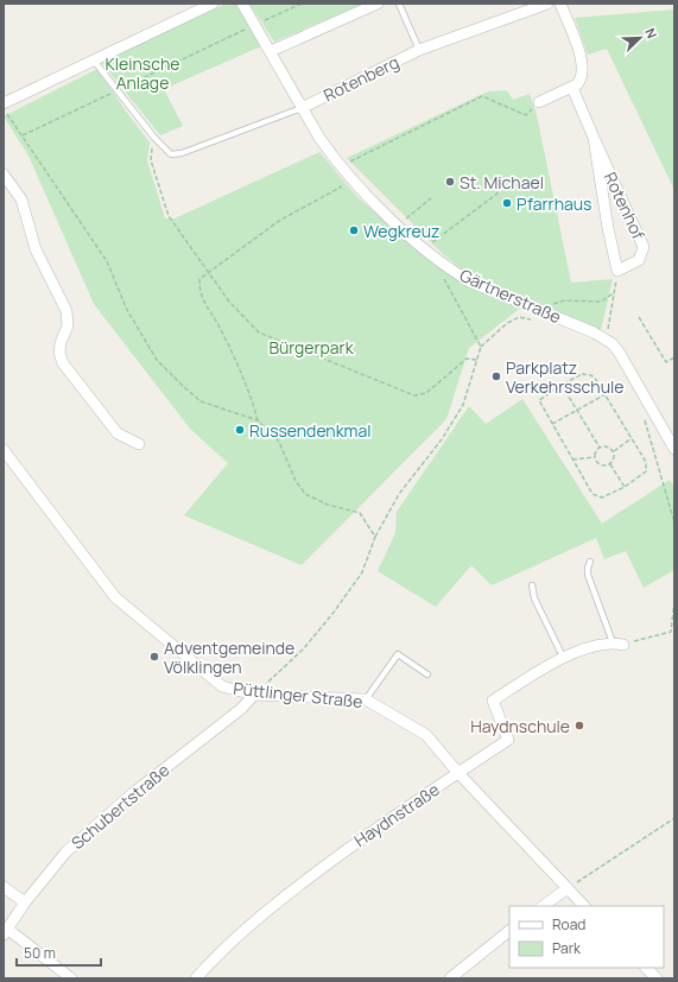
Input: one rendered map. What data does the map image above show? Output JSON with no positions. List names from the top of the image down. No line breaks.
{"streets":{"street":["Rotenberg","Rotenhof","Gärtnerstraße","Püttlinger Straße","Schubertstraße","Haydnstraße"]},"crossings":[["Rotenberg","Gärtnerstraße"],["Püttlinger Straße","Schubertstraße"],["Püttlinger Straße","Haydnstraße"]],"parks":["Kleinsche Anlage","Bürgerpark"],"places":["St. Michael","Pfarrhaus","Wegkreuz","Parkplatz Verkehrsschule","Russendenkmal","Adventgemeinde Völklingen","Haydnschule"],"legend":["Road","Park"],"scale_bar":"50 m","north":"top right"}
